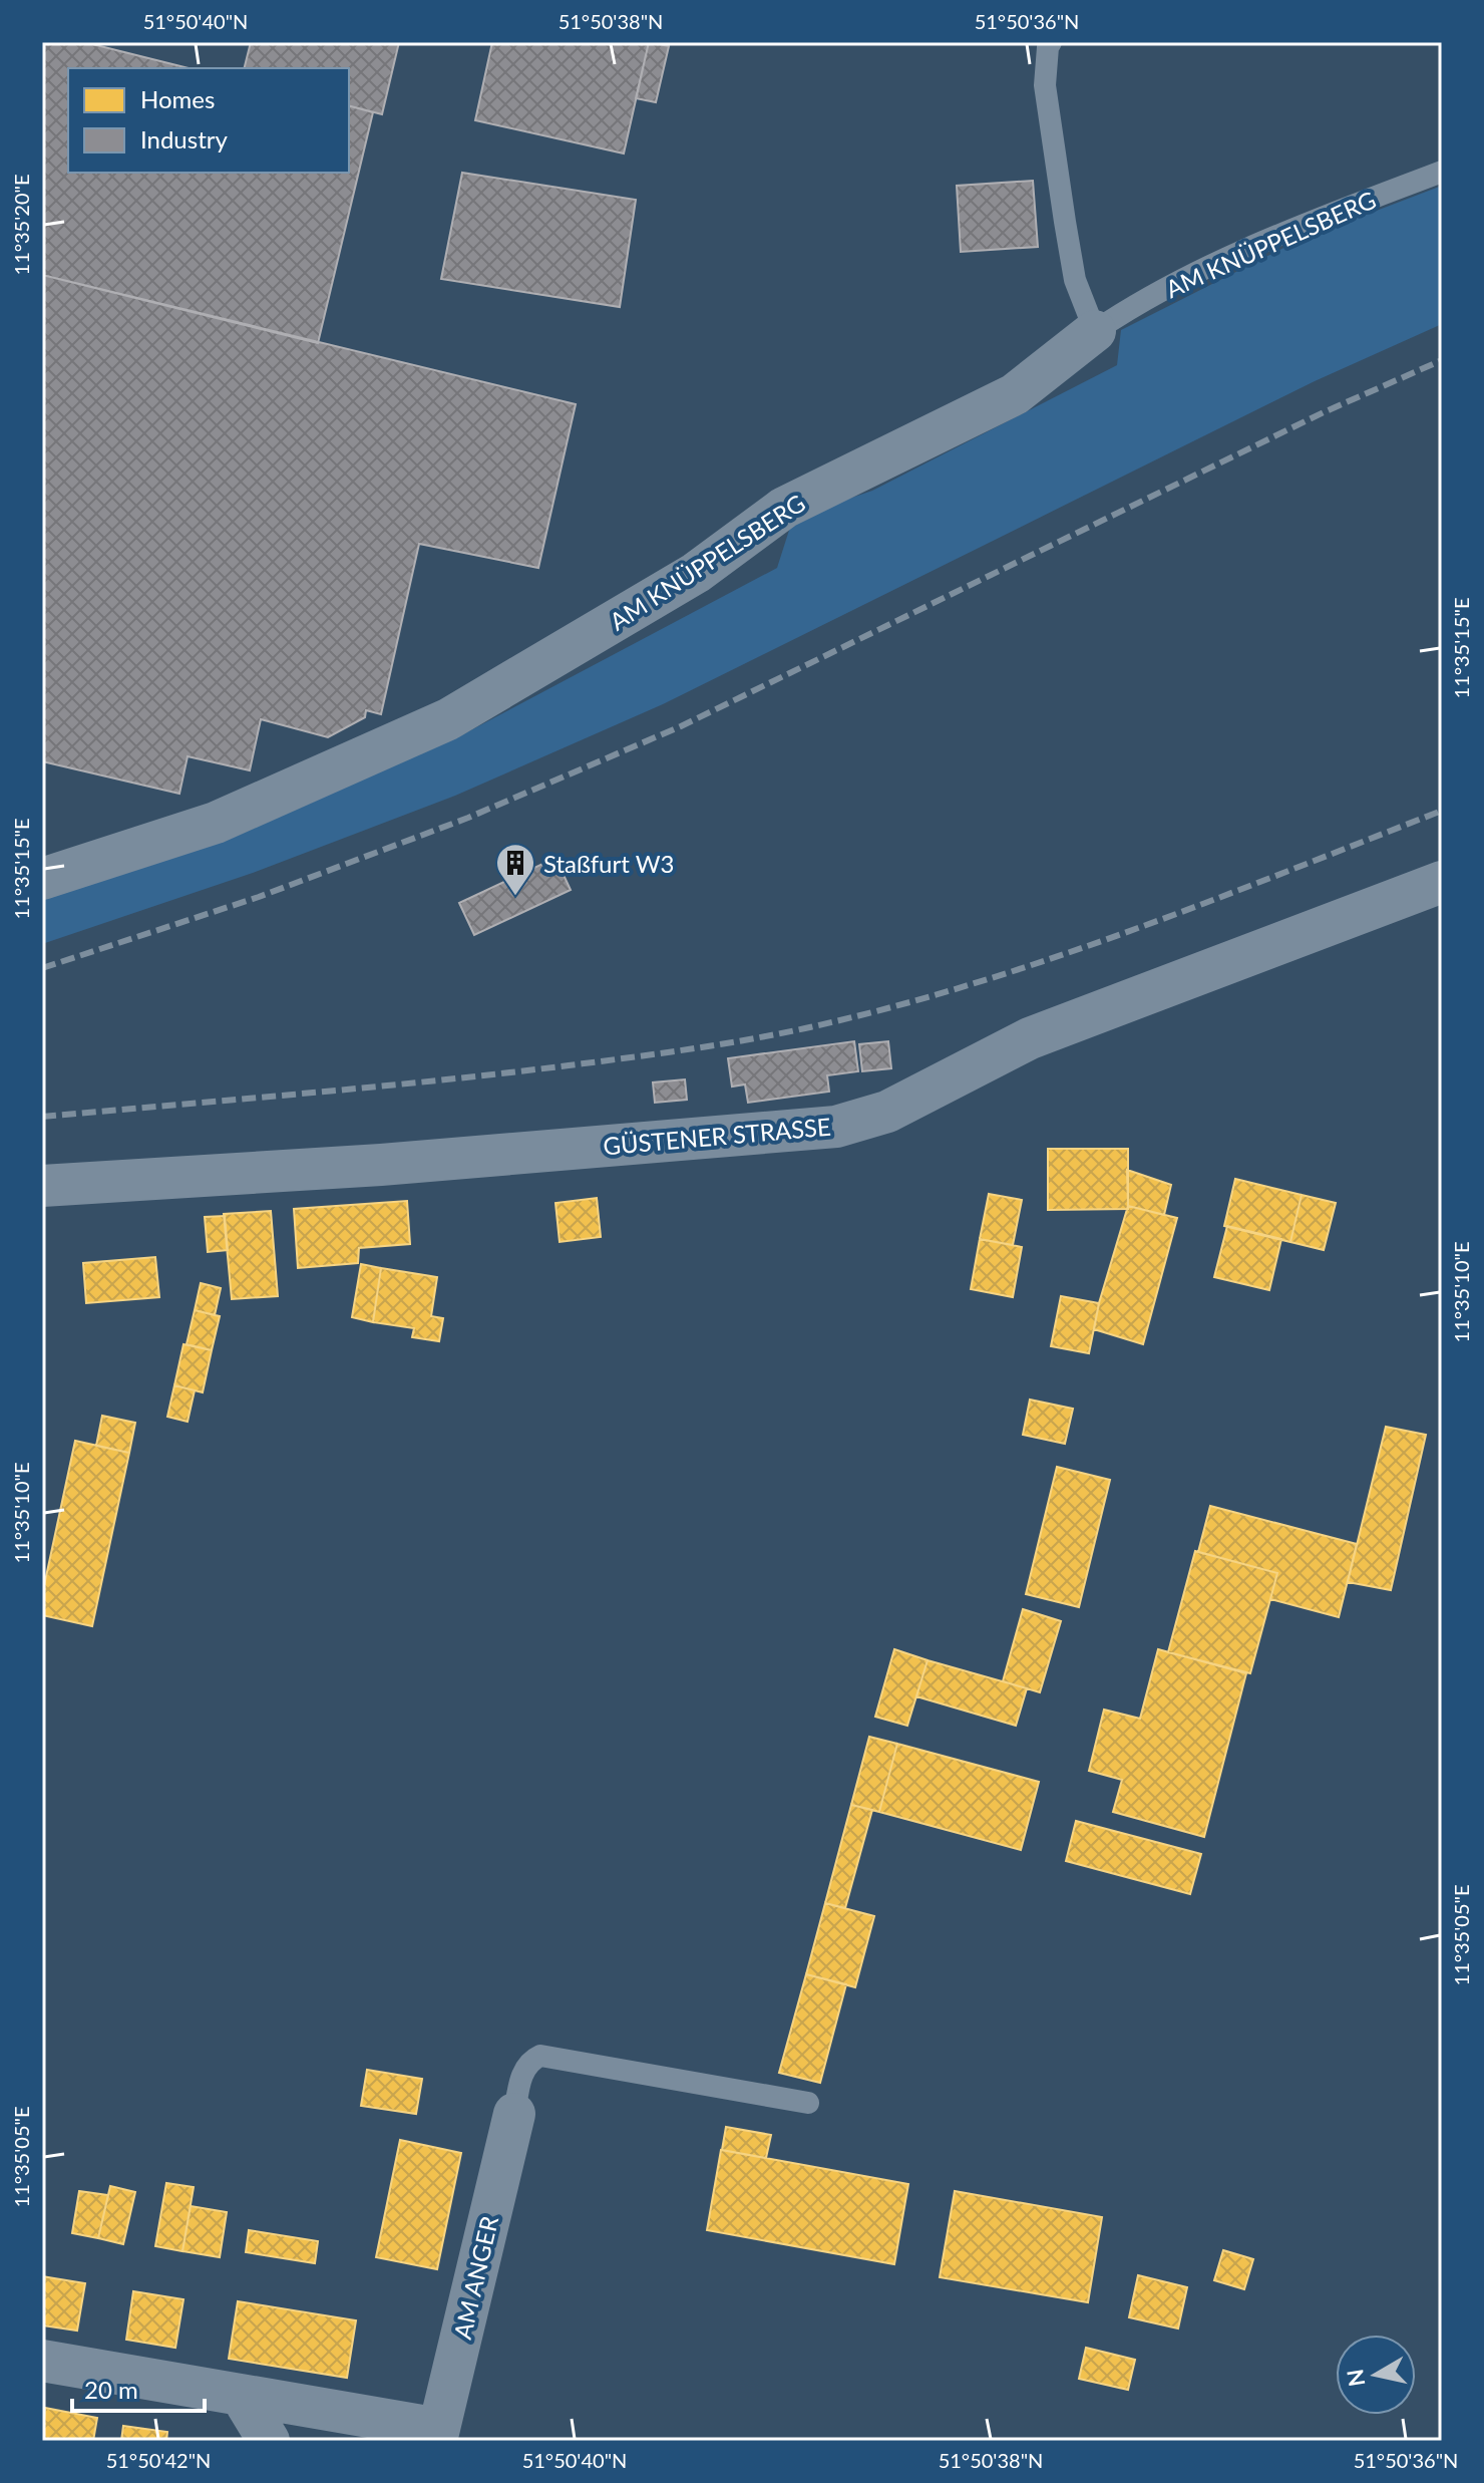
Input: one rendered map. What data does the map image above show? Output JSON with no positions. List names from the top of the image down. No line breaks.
{"streets":{"street":["AM KNÜPPELSBERG","GÜSTENER STRASSE","AM ANGER"]},"places":{"building":["Staßfurt W3"]},"legend":["Homes","Industry"],"scale_bar":"20 m","north":"left","coordinates":["51°50'40\"N","51°50'38\"N","51°50'36\"N","11°35'20\"E","11°35'15\"E","11°35'10\"E","11°35'05\"E","51°50'42\"N"]}
